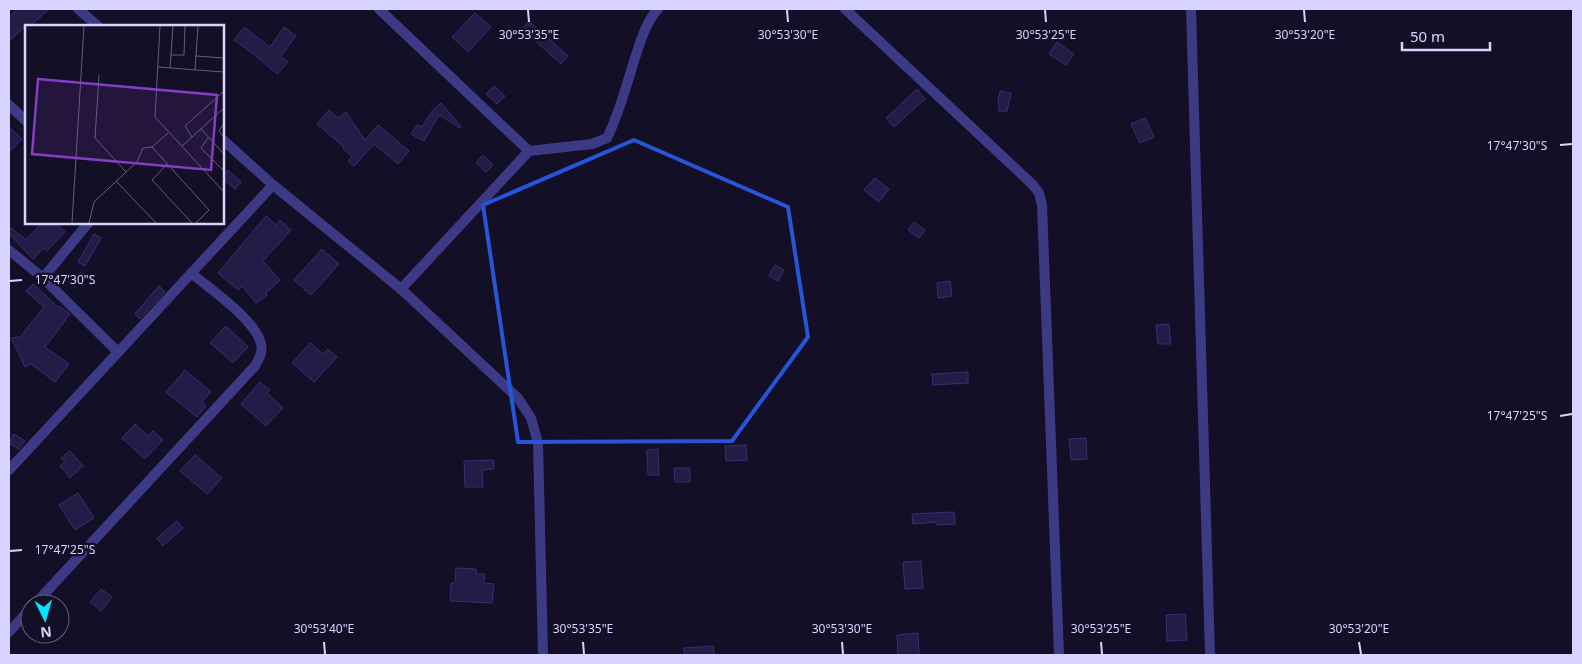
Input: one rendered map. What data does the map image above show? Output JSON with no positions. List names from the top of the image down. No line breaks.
{"scale_bar":"50 m","north":"bottom","coordinates":["30°53'35\"E","30°53'30\"E","30°53'25\"E","30°53'20\"E","17°47'30\"S","17°47'25\"S","30°53'40\"E"]}
